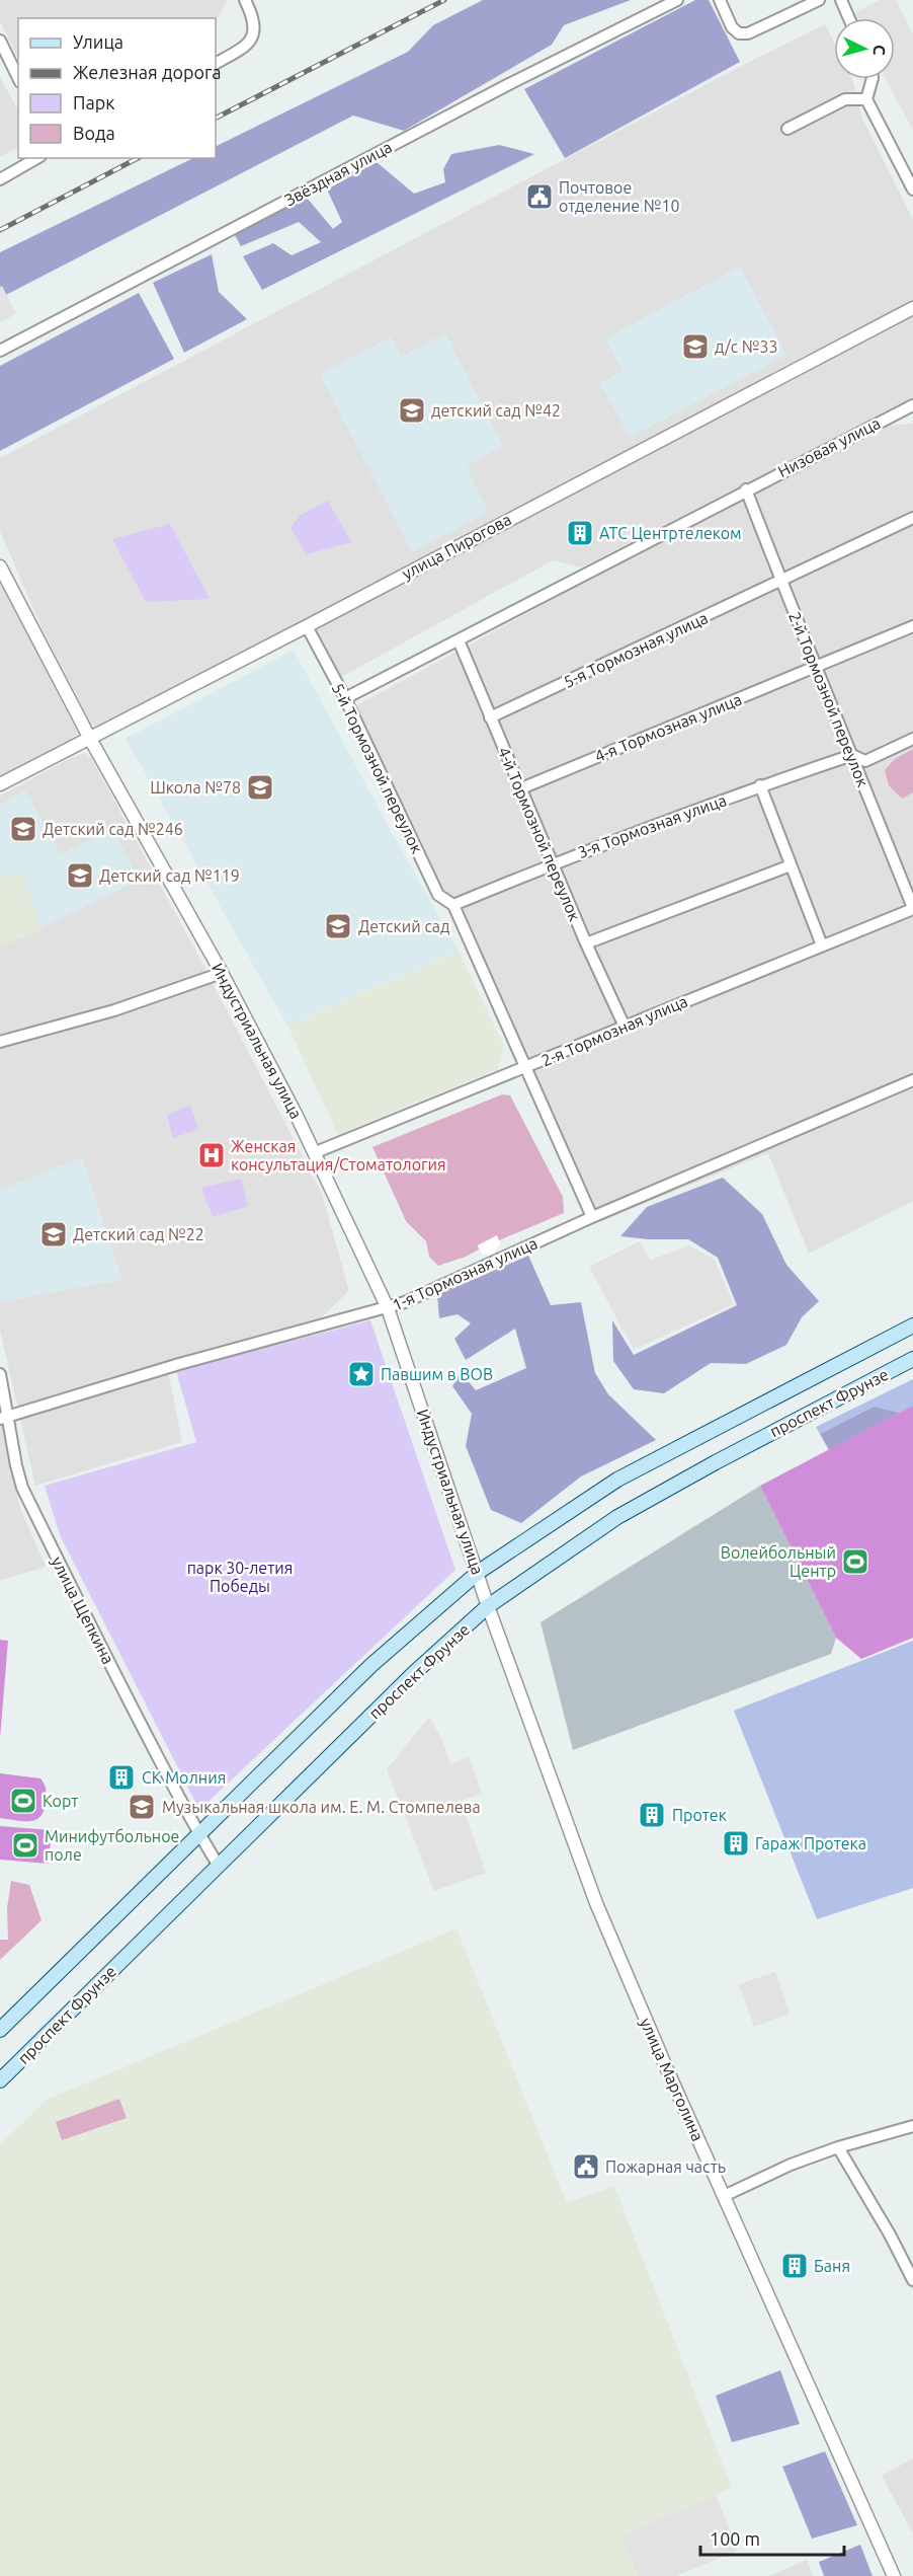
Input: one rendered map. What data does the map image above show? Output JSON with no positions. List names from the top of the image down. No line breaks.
{"streets":{"main road":["проспект Фрунзе"],"street":["Звёздная улица","Низовая улица","улица Пирогова","5-я Тормозная улица","2-й Тормозной переулок","4-я Тормозная улица","5-й Тормозной переулок","3-я Тормозная улица","4-й Тормозной переулок","2-я Тормозная улица","Индустриальная улица","1-я Тормозная улица","улица Щепкина","улица Марголина"]},"crossings":[["Низовая улица","2-й Тормозной переулок"],["улица Пирогова","5-й Тормозной переулок"],["улица Пирогова","Индустриальная улица"],["5-я Тормозная улица","2-й Тормозной переулок"],["5-я Тормозная улица","4-й Тормозной переулок"],["2-й Тормозной переулок","4-я Тормозная улица"],["2-й Тормозной переулок","3-я Тормозная улица"],["2-й Тормозной переулок","2-я Тормозная улица"],["4-я Тормозная улица","4-й Тормозной переулок"],["5-й Тормозной переулок","3-я Тормозная улица"],["5-й Тормозной переулок","2-я Тормозная улица"],["5-й Тормозной переулок","1-я Тормозная улица"],["3-я Тормозная улица","4-й Тормозной переулок"],["4-й Тормозной переулок","2-я Тормозная улица"],["2-я Тормозная улица","Индустриальная улица"],["Индустриальная улица","1-я Тормозная улица"],["Индустриальная улица","проспект Фрунзе"],["Индустриальная улица","улица Марголина"],["1-я Тормозная улица","улица Щепкина"],["проспект Фрунзе","улица Щепкина"],["проспект Фрунзе","улица Марголина"]],"parks":["парк 30-летия Победы"],"places":{"public building":["Почтовое отделение №10","Пожарная часть"],"school or university":["д/с №33","детский сад №42","Школа №78","Детский сад №246","Детский сад №119","Детский сад","Детский сад №22","Музыкальная школа им. Е. М. Стомпелева"],"building":["АТС Центртелеком","СК Молния","Протек","Гараж Протека","Баня"],"hospital":["Женская консультация/Стоматология"],"place":["Павшим в ВОВ"],"sports":["Волейбольный Центр","Корт","Минифутбольное поле"]},"legend":["Улица","Железная дорога","Парк","Вода"],"scale_bar":"100 m","north":"right"}
